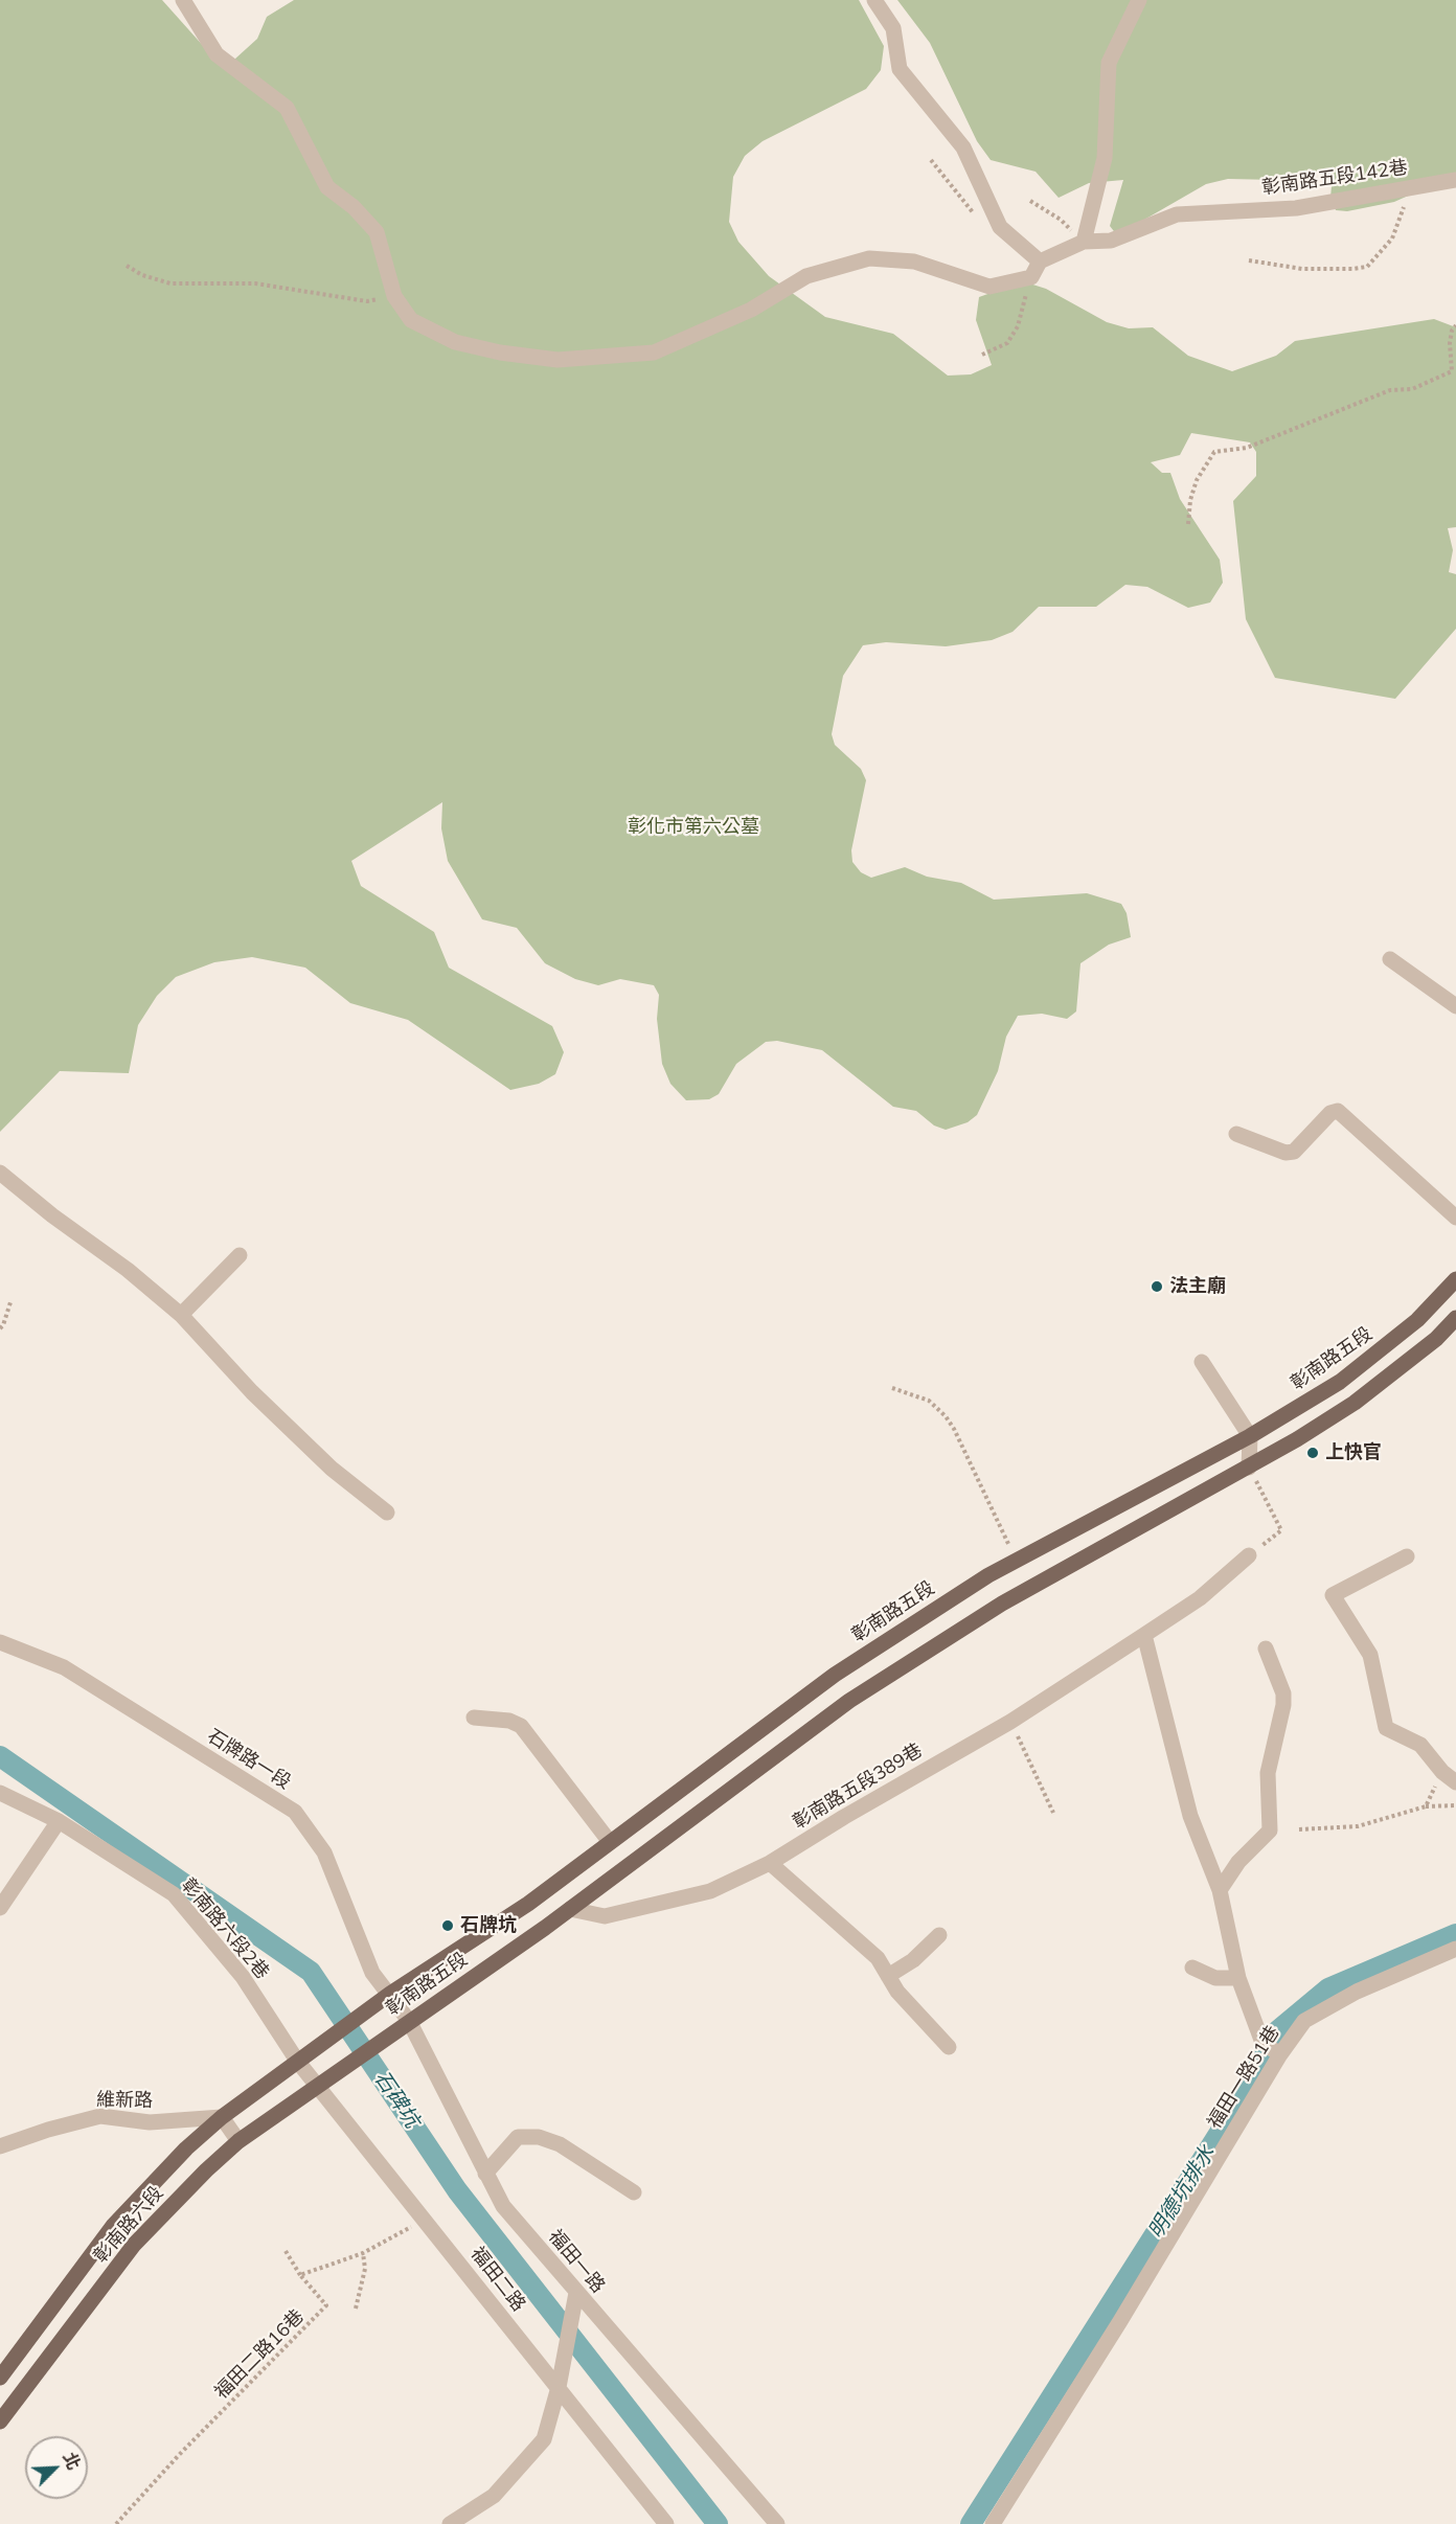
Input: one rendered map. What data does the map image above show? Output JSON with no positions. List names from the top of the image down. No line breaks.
{"streets":{"main road":["彰南路五段","彰南路六段"],"street":["彰南路五段142巷","石牌路一段","彰南路五段389巷","彰南路六段2巷","福田一路51巷","維新路","福田一路","福田二路"],"path":["福田二路16巷"]},"crossings":[["彰南路五段","石牌路一段"],["彰南路五段","彰南路五段389巷"],["彰南路五段","彰南路六段2巷"],["彰南路五段","彰南路六段"],["彰南路五段","福田一路"],["彰南路五段","福田二路"],["石牌路一段","福田一路"],["彰南路六段2巷","彰南路六段"],["彰南路六段2巷","福田二路"],["維新路","彰南路六段"],["彰南路六段","福田二路"]],"water":["石碑坑","明德坑排水"],"parks":["彰化市第六公墓"],"places":["法主廟","上快官","石牌坑"],"north":"top right"}
